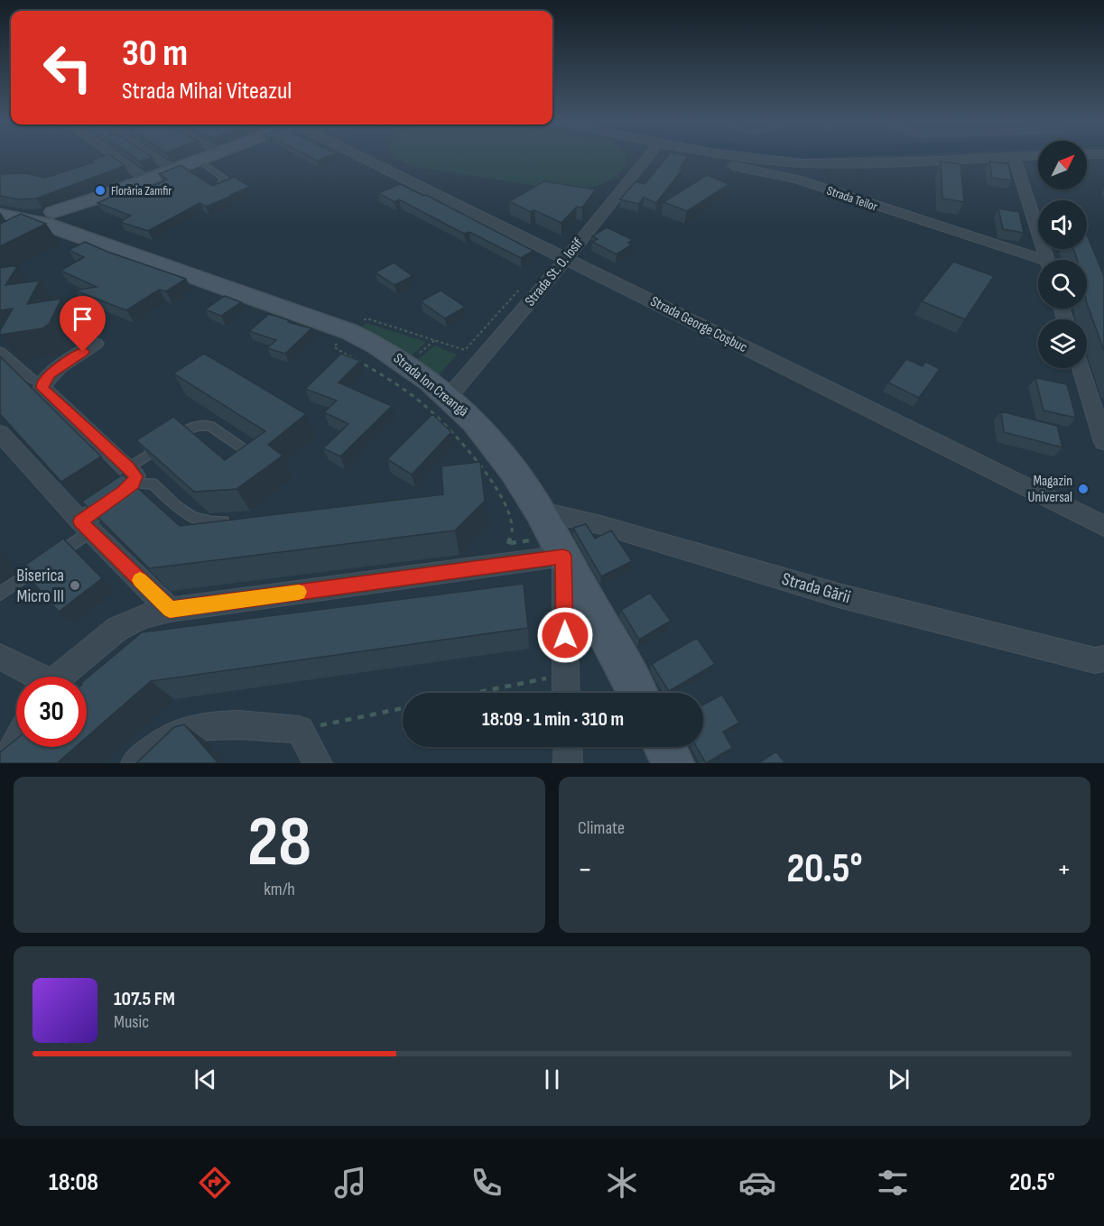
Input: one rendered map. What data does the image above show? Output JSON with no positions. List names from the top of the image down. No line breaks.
{"streets":{"main road":["Strada Ion Creangă"],"street":["Strada Teilor","Strada St. O. Iosif","Strada George Coșbuc","Strada Gării"]},"crossings":[["Strada St. O. Iosif","Strada George Coșbuc"],["Strada St. O. Iosif","Strada Ion Creangă"],["Strada Ion Creangă","Strada Gării"]],"places":["Florăria Zamfir","Magazin Universal","Biserica Micro III"],"north":"top right","page":{"turn":["30 m","Strada Mihai Viteazul"],"limit":"30","trip":"18:09 · 1 min · 310 m","tile":[["28","km/h"],"Climate"],"heat":["−","20.5°","+"],"song":["107.5 FM","Music"],"tabs":["18:08","20.5°"]}}
